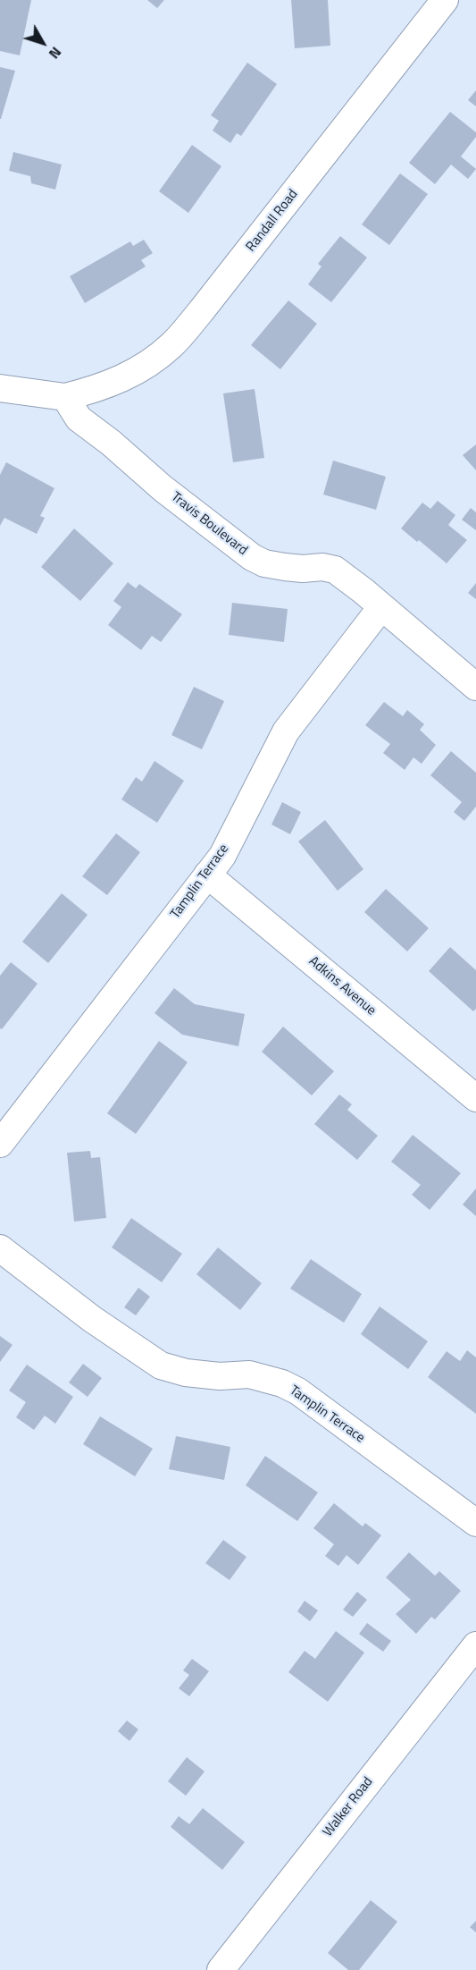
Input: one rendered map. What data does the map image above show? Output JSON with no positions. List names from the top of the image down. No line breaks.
{"streets":{"street":["Randall Road","Travis Boulevard","Tamplin Terrace","Adkins Avenue","Walker Road"]},"crossings":[["Randall Road","Travis Boulevard"],["Travis Boulevard","Tamplin Terrace"],["Tamplin Terrace","Adkins Avenue"]],"north":"bottom right"}
